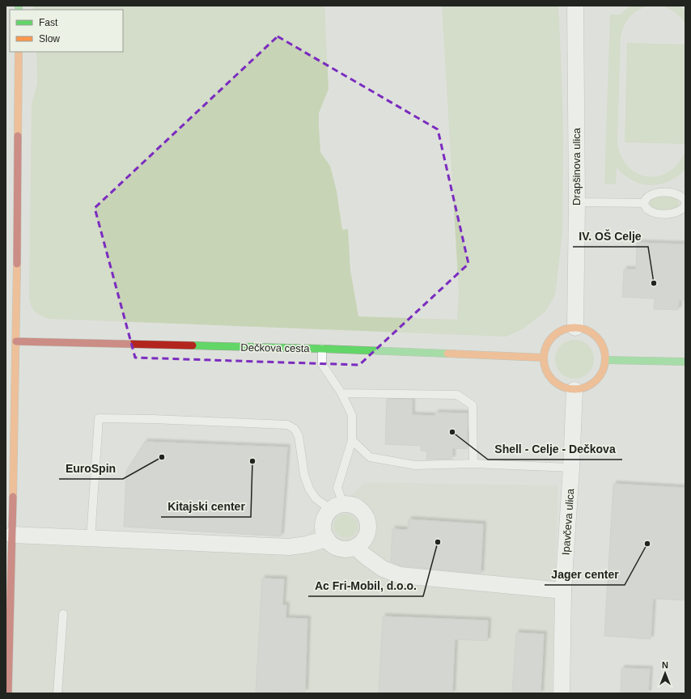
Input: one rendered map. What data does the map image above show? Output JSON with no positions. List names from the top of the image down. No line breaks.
{"streets":{"street":["Drapšinova ulica","Dečkova cesta","Ipavčeva ulica"]},"crossings":[["Drapšinova ulica","Dečkova cesta"],["Drapšinova ulica","Ipavčeva ulica"],["Dečkova cesta","Ipavčeva ulica"]],"places":["IV. OŠ Celje","Shell - Celje - Dečkova","EuroSpin","Kitajski center","Ac Fri-Mobil, d.o.o.","Jager center"],"legend":["Fast","Slow"],"north":"top"}
